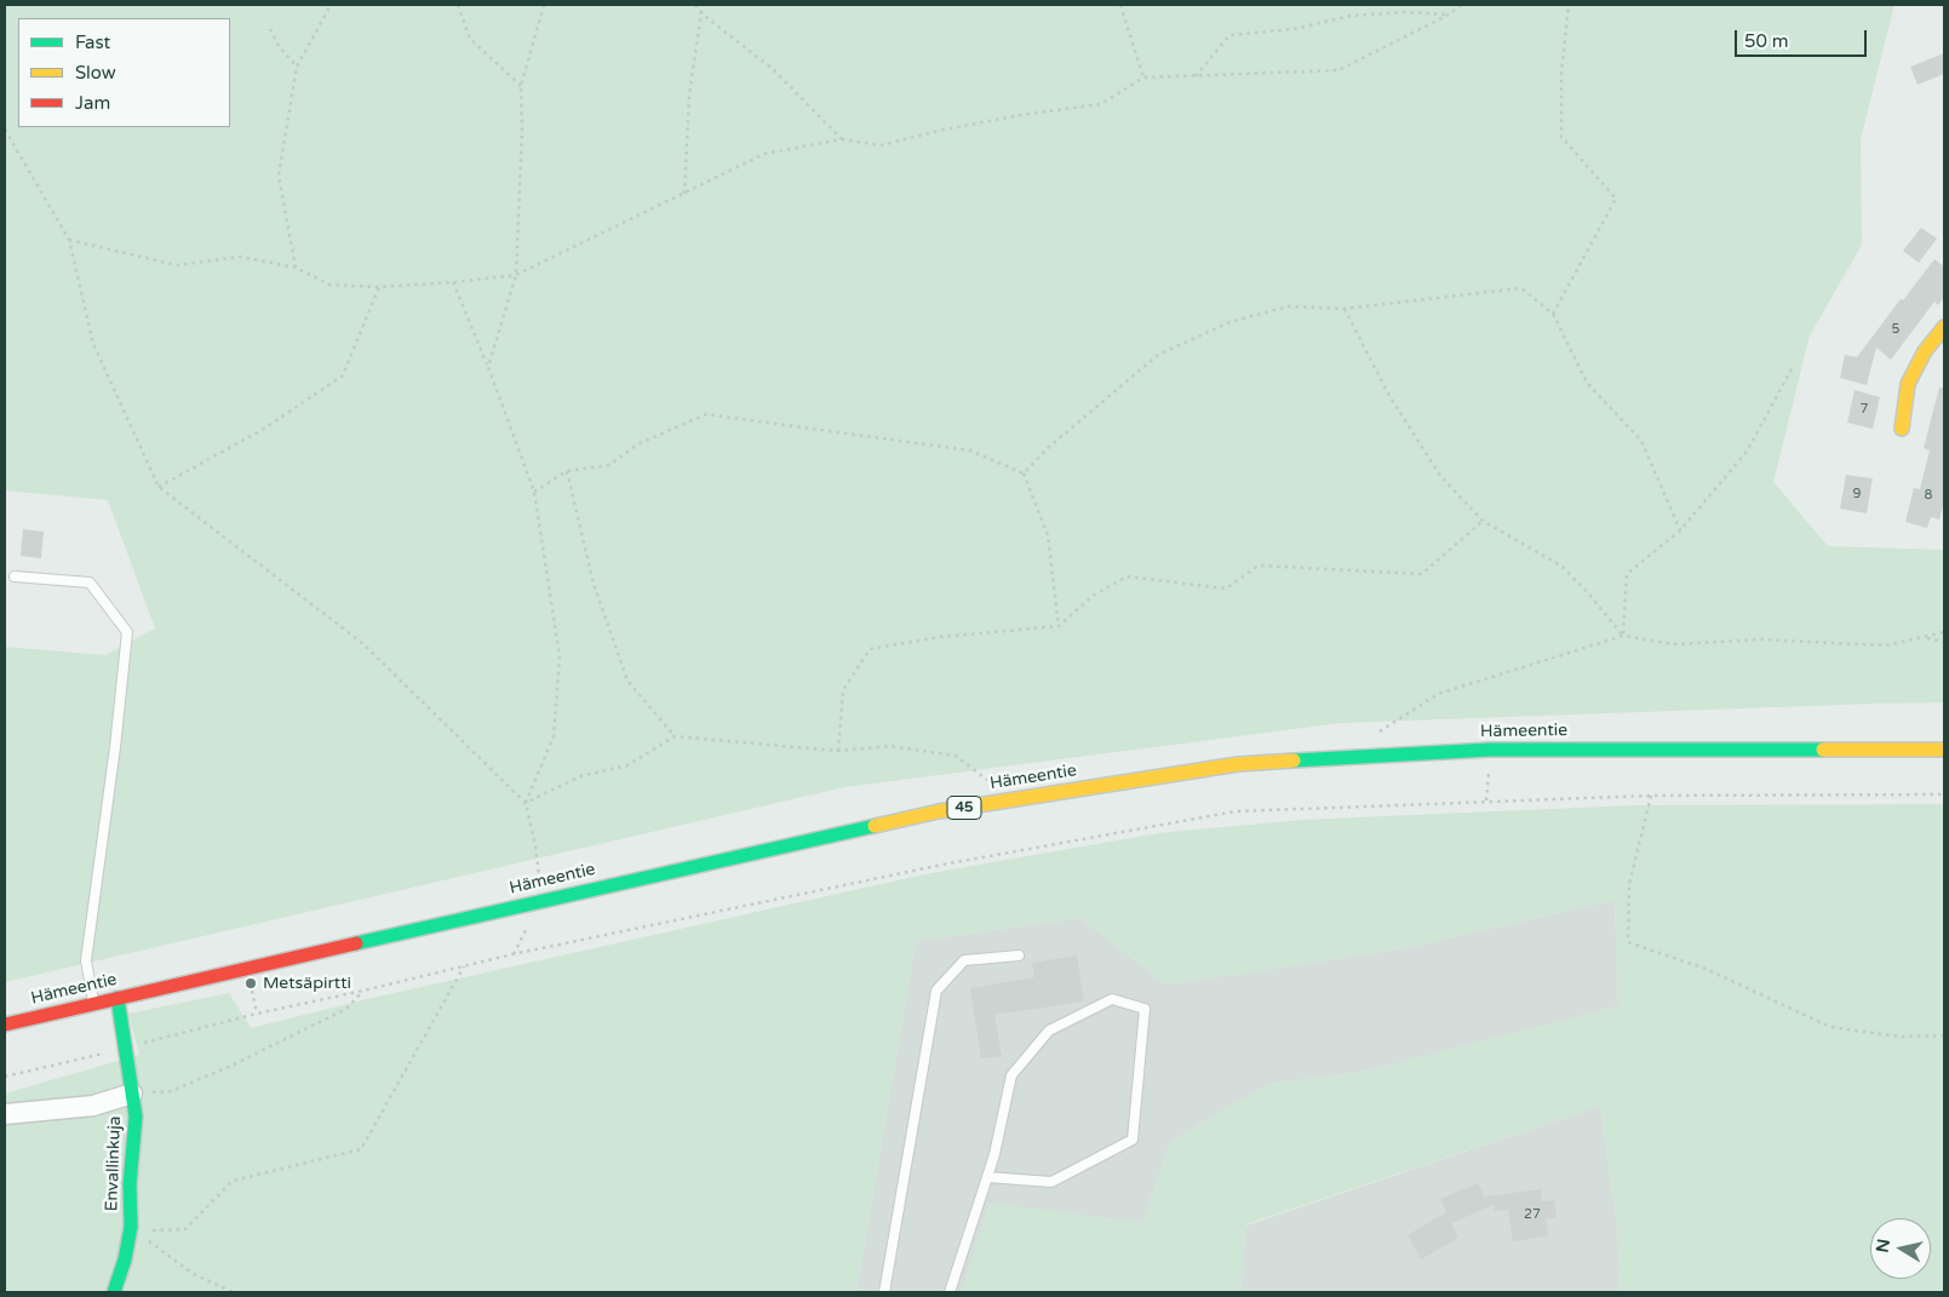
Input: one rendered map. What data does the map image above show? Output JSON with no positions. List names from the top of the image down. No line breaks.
{"streets":{"main road":["Hämeentie","45","Envallinkuja"]},"crossings":[["Hämeentie","Envallinkuja"]],"places":["Metsäpirtti"],"house_numbers":["5","7","9","8","27"],"legend":["Fast","Slow","Jam"],"scale_bar":"50 m","north":"left"}
